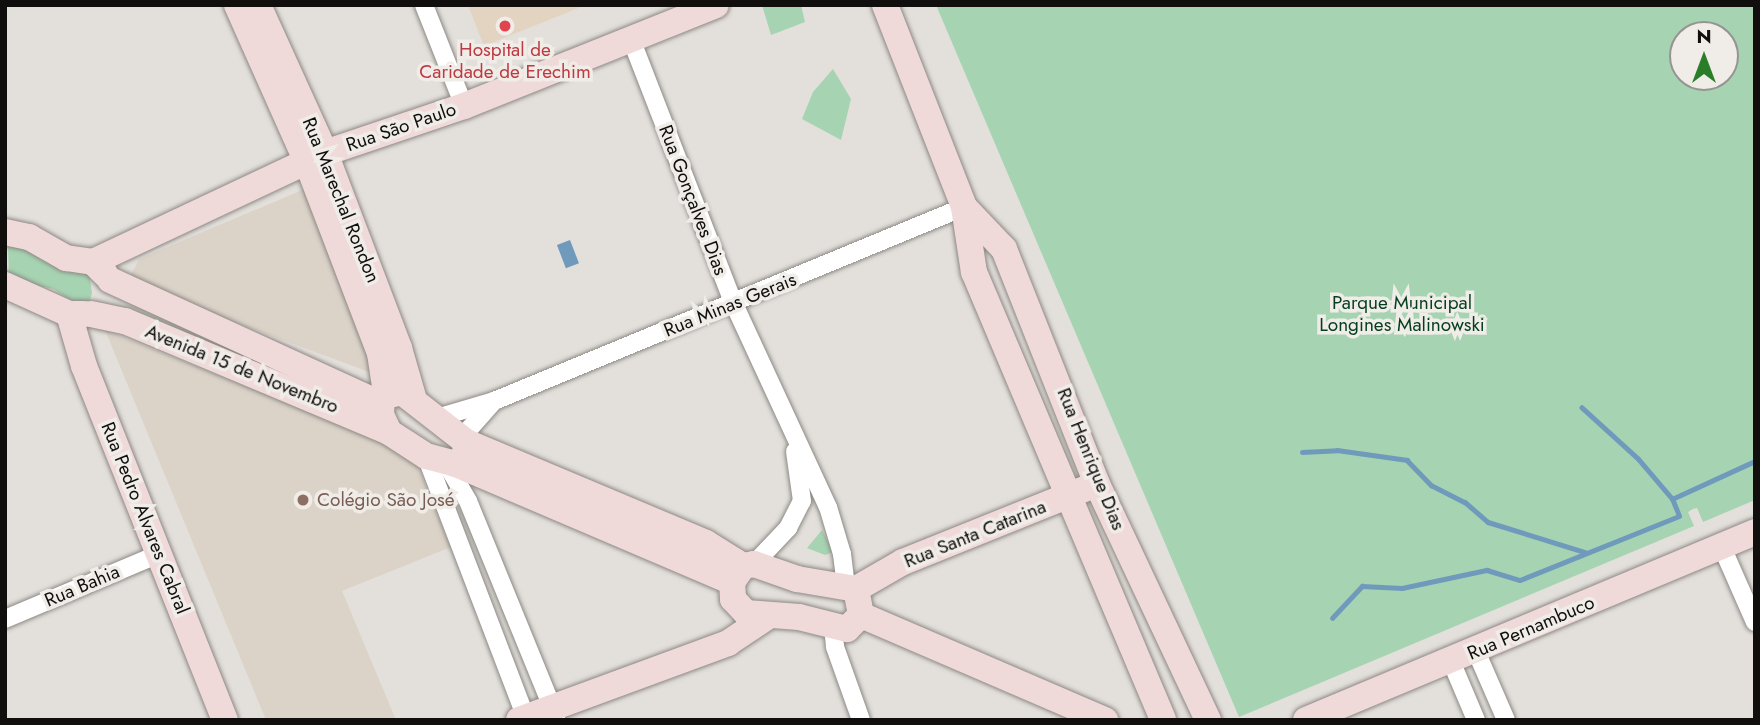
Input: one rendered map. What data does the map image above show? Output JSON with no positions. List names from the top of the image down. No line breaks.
{"streets":{"street":["Rua São Paulo","Rua Marechal Rondon","Rua Gonçalves Dias","Rua Minas Gerais","Avenida 15 de Novembro","Rua Henrique Dias","Rua Pedro Alvares Cabral","Rua Santa Catarina","Rua Bahia","Rua Pernambuco"]},"crossings":[["Rua São Paulo","Rua Marechal Rondon"],["Rua São Paulo","Rua Gonçalves Dias"],["Rua São Paulo","Avenida 15 de Novembro"],["Rua Marechal Rondon","Avenida 15 de Novembro"],["Rua Gonçalves Dias","Rua Minas Gerais"],["Rua Gonçalves Dias","Avenida 15 de Novembro"],["Rua Gonçalves Dias","Rua Santa Catarina"],["Rua Minas Gerais","Avenida 15 de Novembro"],["Rua Minas Gerais","Rua Henrique Dias"],["Avenida 15 de Novembro","Rua Pedro Alvares Cabral"],["Avenida 15 de Novembro","Rua Santa Catarina"],["Rua Henrique Dias","Rua Santa Catarina"],["Rua Pedro Alvares Cabral","Rua Bahia"]],"parks":["Parque Municipal Longines Malinowski"],"places":["Hospital de Caridade de Erechim","Colégio São José"],"north":"top"}
